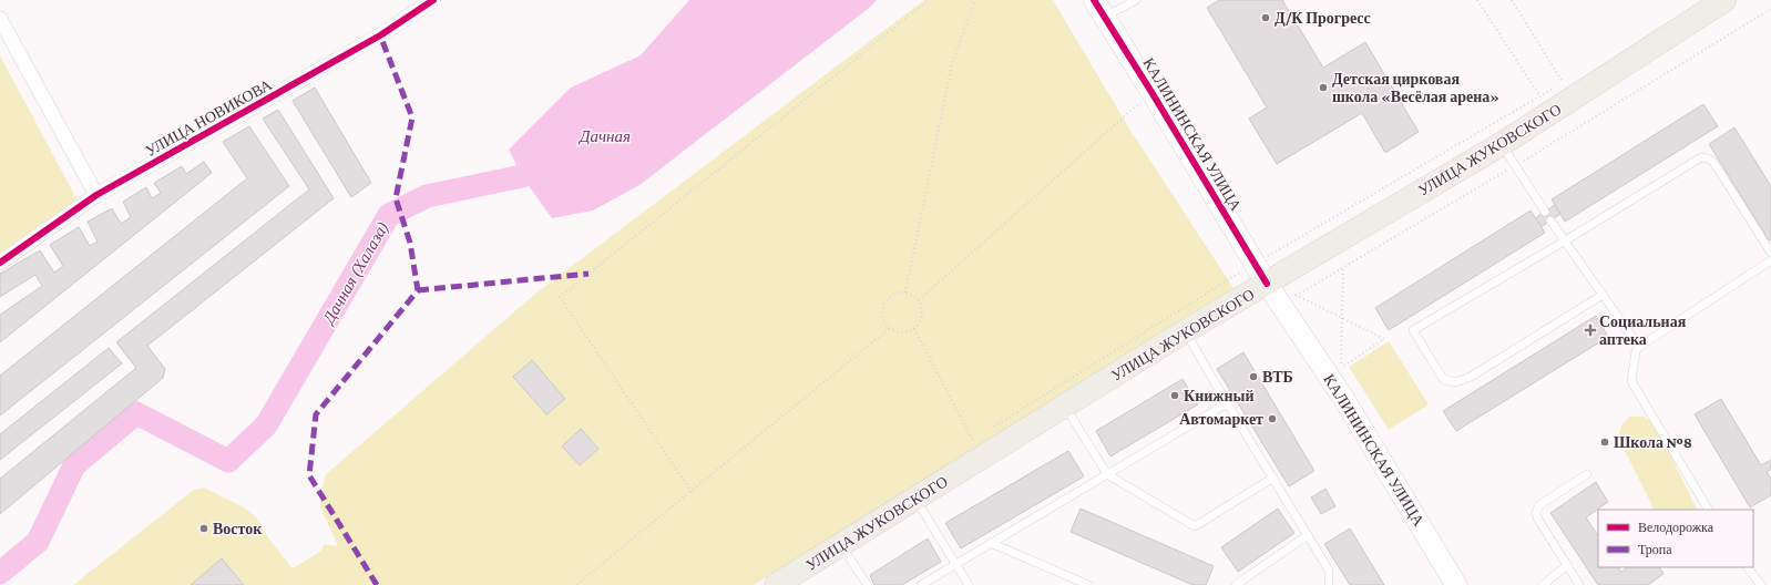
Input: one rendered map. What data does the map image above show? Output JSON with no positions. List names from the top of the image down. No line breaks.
{"streets":{"main road":["КАЛИНИНСКАЯ УЛИЦА","УЛИЦА ЖУКОВСКОГО"],"street":["УЛИЦА НОВИКОВА"]},"crossings":[["КАЛИНИНСКАЯ УЛИЦА","УЛИЦА ЖУКОВСКОГО"]],"water":["Дачная","Дачная (Халаза)"],"places":{"other":["Д/К Прогресс","Детская цирковая школа «Весёлая арена»","ВТБ","Книжный","Автомаркет","Школа №8","Восток"],"health":["Социальная аптека"]},"legend":["Велодорожка","Тропа"]}
